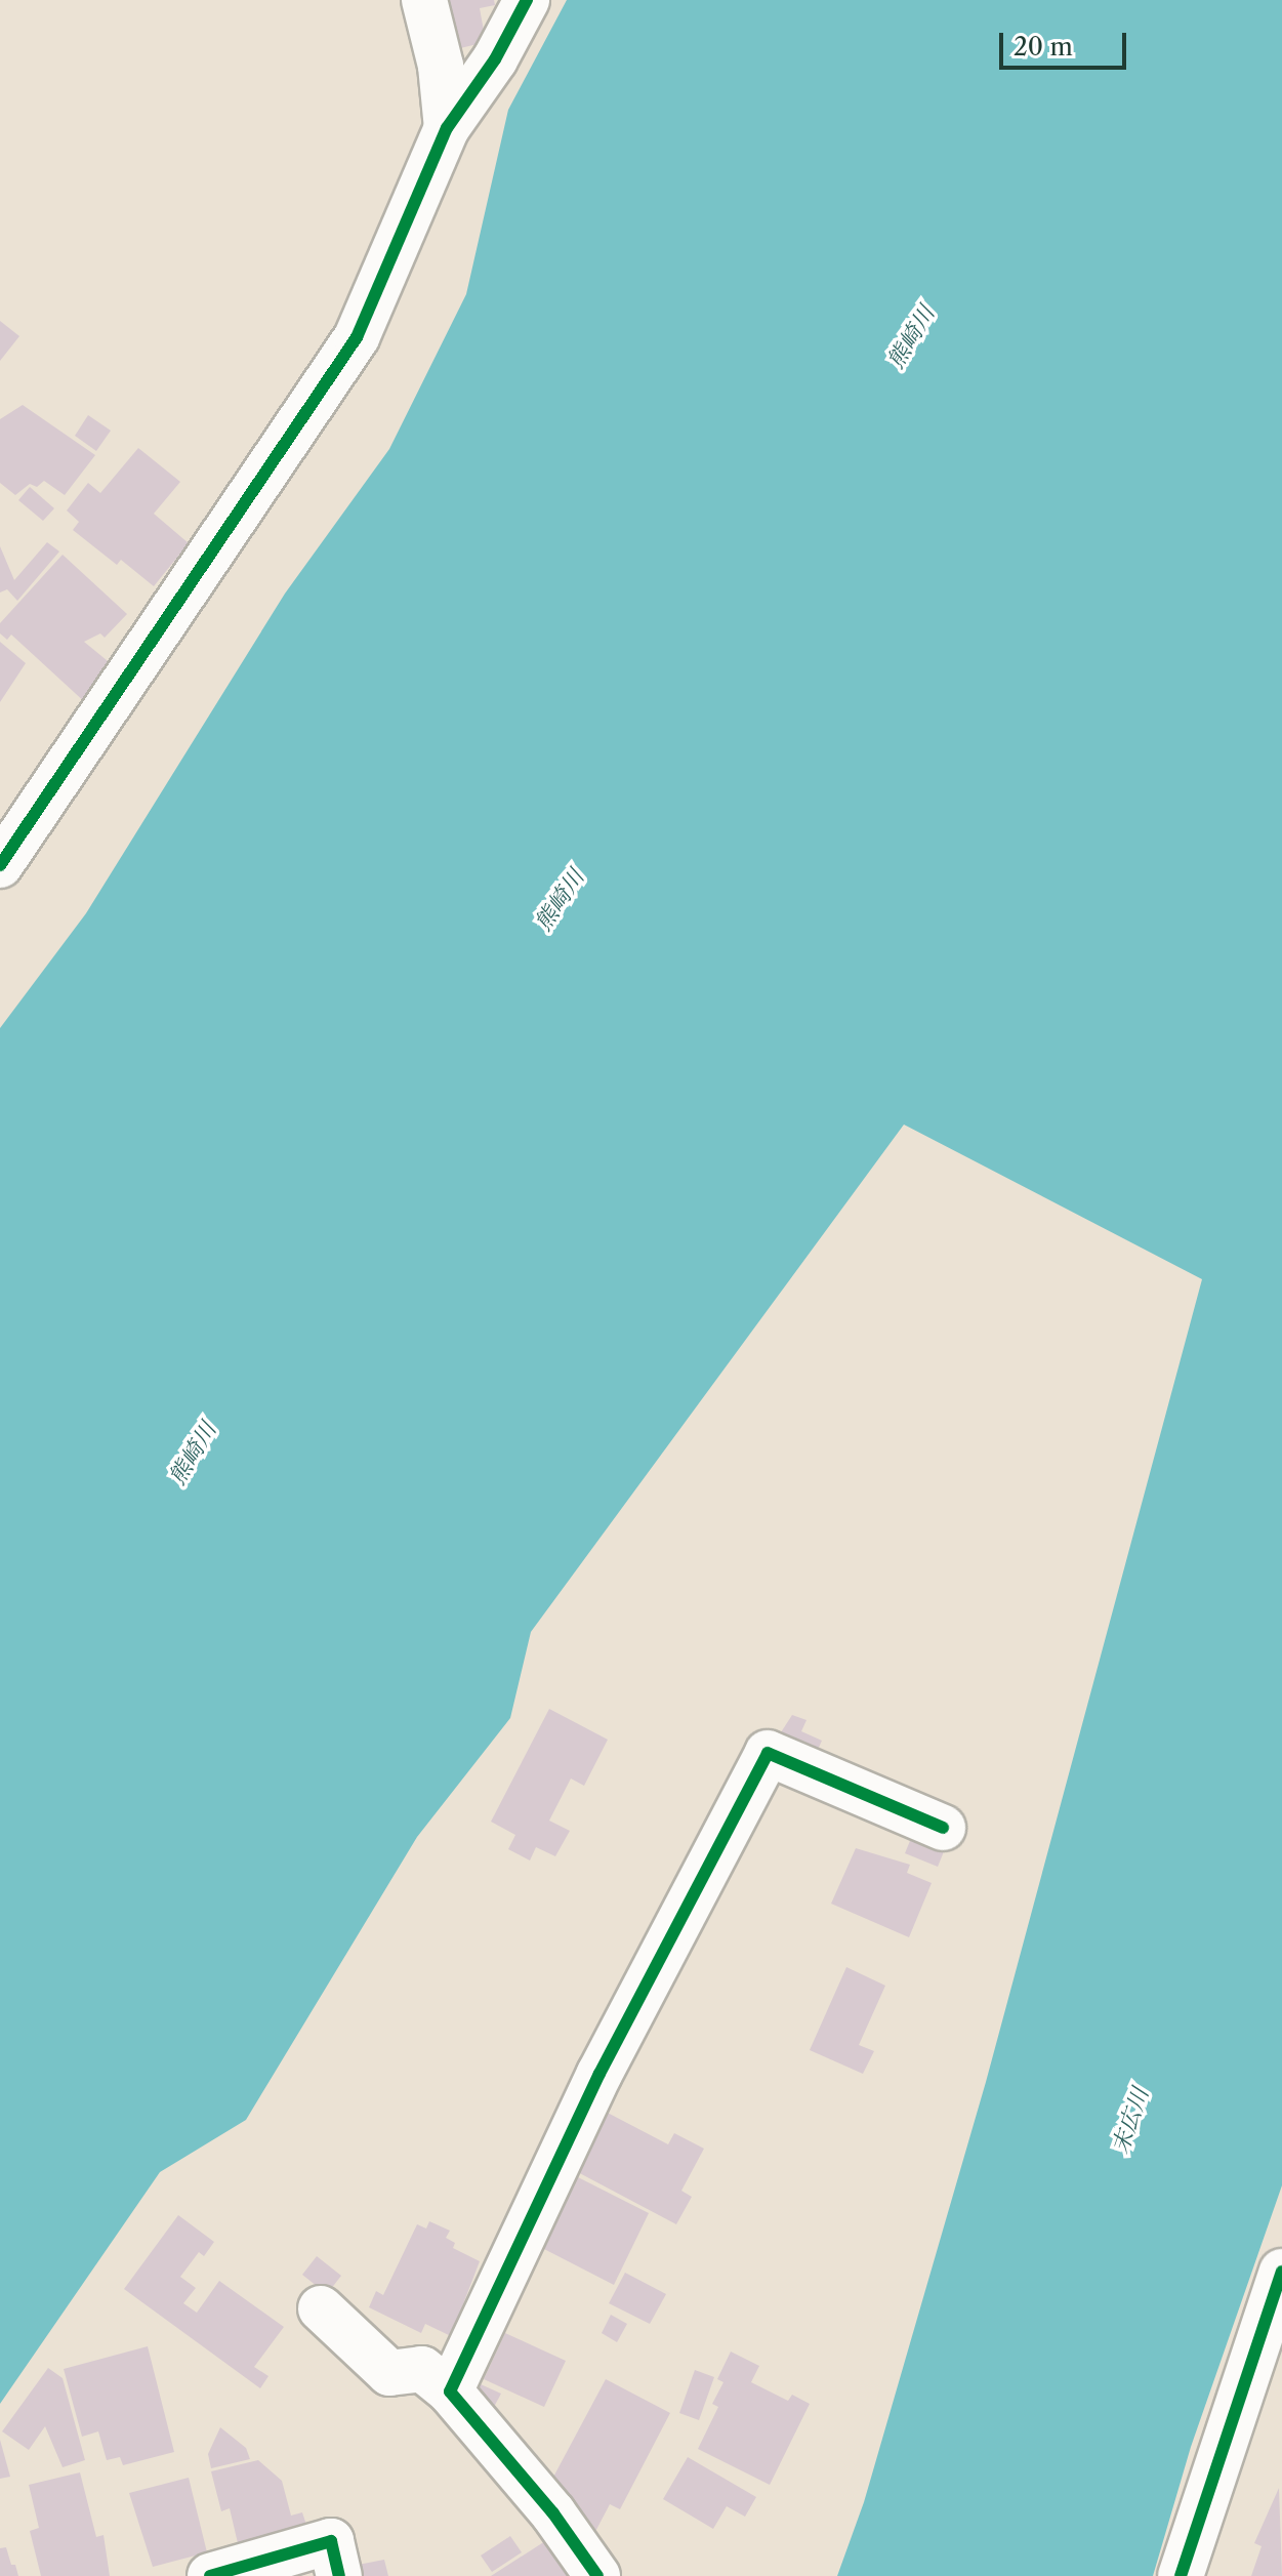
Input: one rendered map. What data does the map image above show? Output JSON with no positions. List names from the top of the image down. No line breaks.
{"water":["熊崎川","末広川"],"scale_bar":"20 m"}
